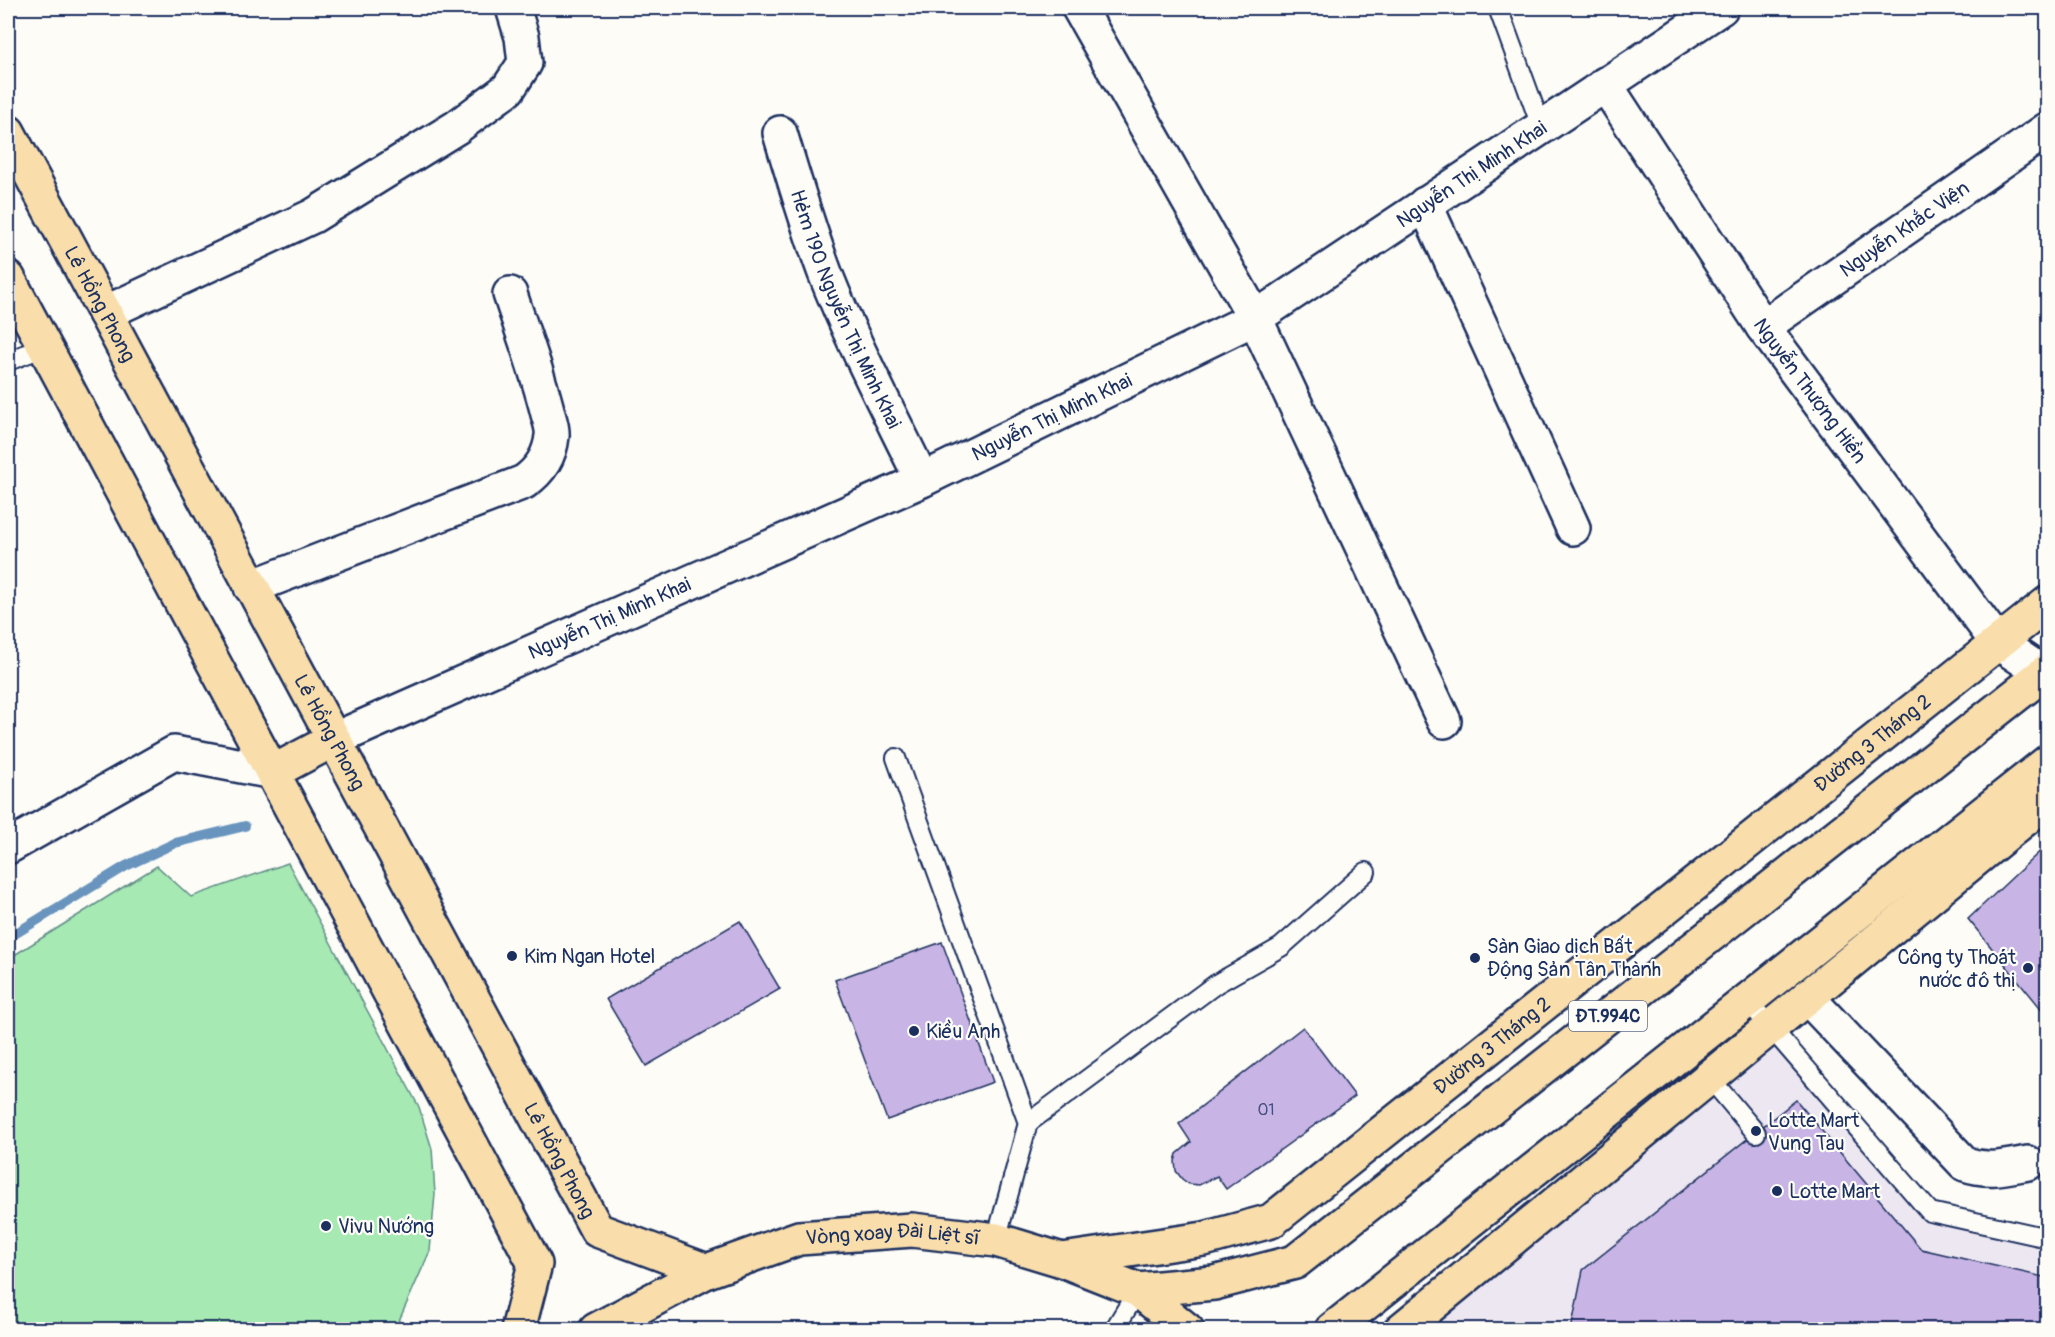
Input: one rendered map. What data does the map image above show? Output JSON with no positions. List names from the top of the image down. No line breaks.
{"streets":{"main road":["Lê Hồng Phong","Đường 3 Tháng 2","ĐT.994C","Vòng xoay Đài Liệt sĩ"],"street":["Nguyễn Thị Minh Khai","Nguyễn Khắc Viện","Hẻm 190 Nguyễn Thị Minh Khai","Nguyễn Thượng Hiền"]},"crossings":[["Nguyễn Thị Minh Khai","Lê Hồng Phong"],["Nguyễn Thị Minh Khai","Hẻm 190 Nguyễn Thị Minh Khai"],["Nguyễn Thị Minh Khai","Nguyễn Thượng Hiền"],["Nguyễn Khắc Viện","Nguyễn Thượng Hiền"],["Lê Hồng Phong","Vòng xoay Đài Liệt sĩ"],["Nguyễn Thượng Hiền","Đường 3 Tháng 2"],["Nguyễn Thượng Hiền","ĐT.994C"],["Đường 3 Tháng 2","Vòng xoay Đài Liệt sĩ"],["ĐT.994C","Vòng xoay Đài Liệt sĩ"]],"places":["Kim Ngan Hotel","Sàn Giao dịch Bất Động Sản Tân Thành","Công ty Thoát nước đô thị","Kiều Anh","Lotte Mart Vung Tau","Lotte Mart","Vivu Nướng"],"house_numbers":["01"]}
